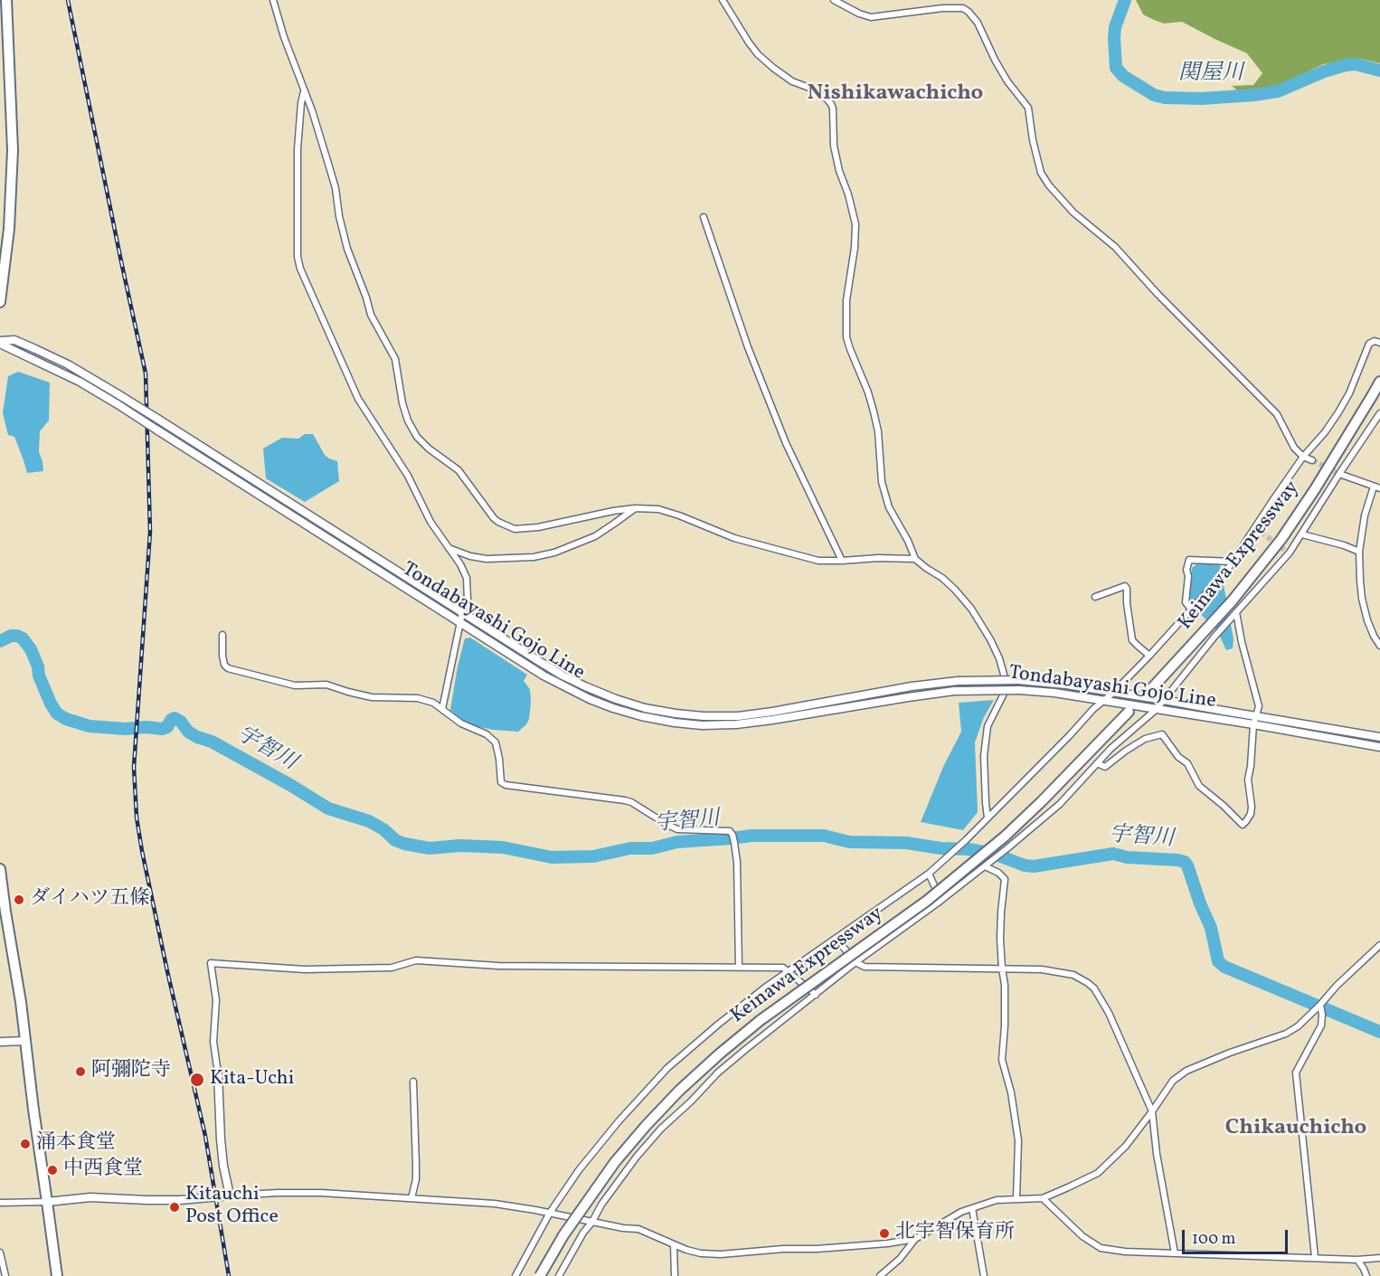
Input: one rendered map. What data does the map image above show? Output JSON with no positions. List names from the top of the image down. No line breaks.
{"streets":{"highway":["Keinawa Expressway"],"main road":["Tondabayashi Gojo Line"]},"districts":["Nishikawachicho","Chikauchicho"],"water":["関屋川","宇智川"],"places":["ダイハツ五條","阿彌陀寺","Kita-Uchi","涌本食堂","中西食堂","Kitauchi Post Office","北宇智保育所"],"scale_bar":"100 m"}
